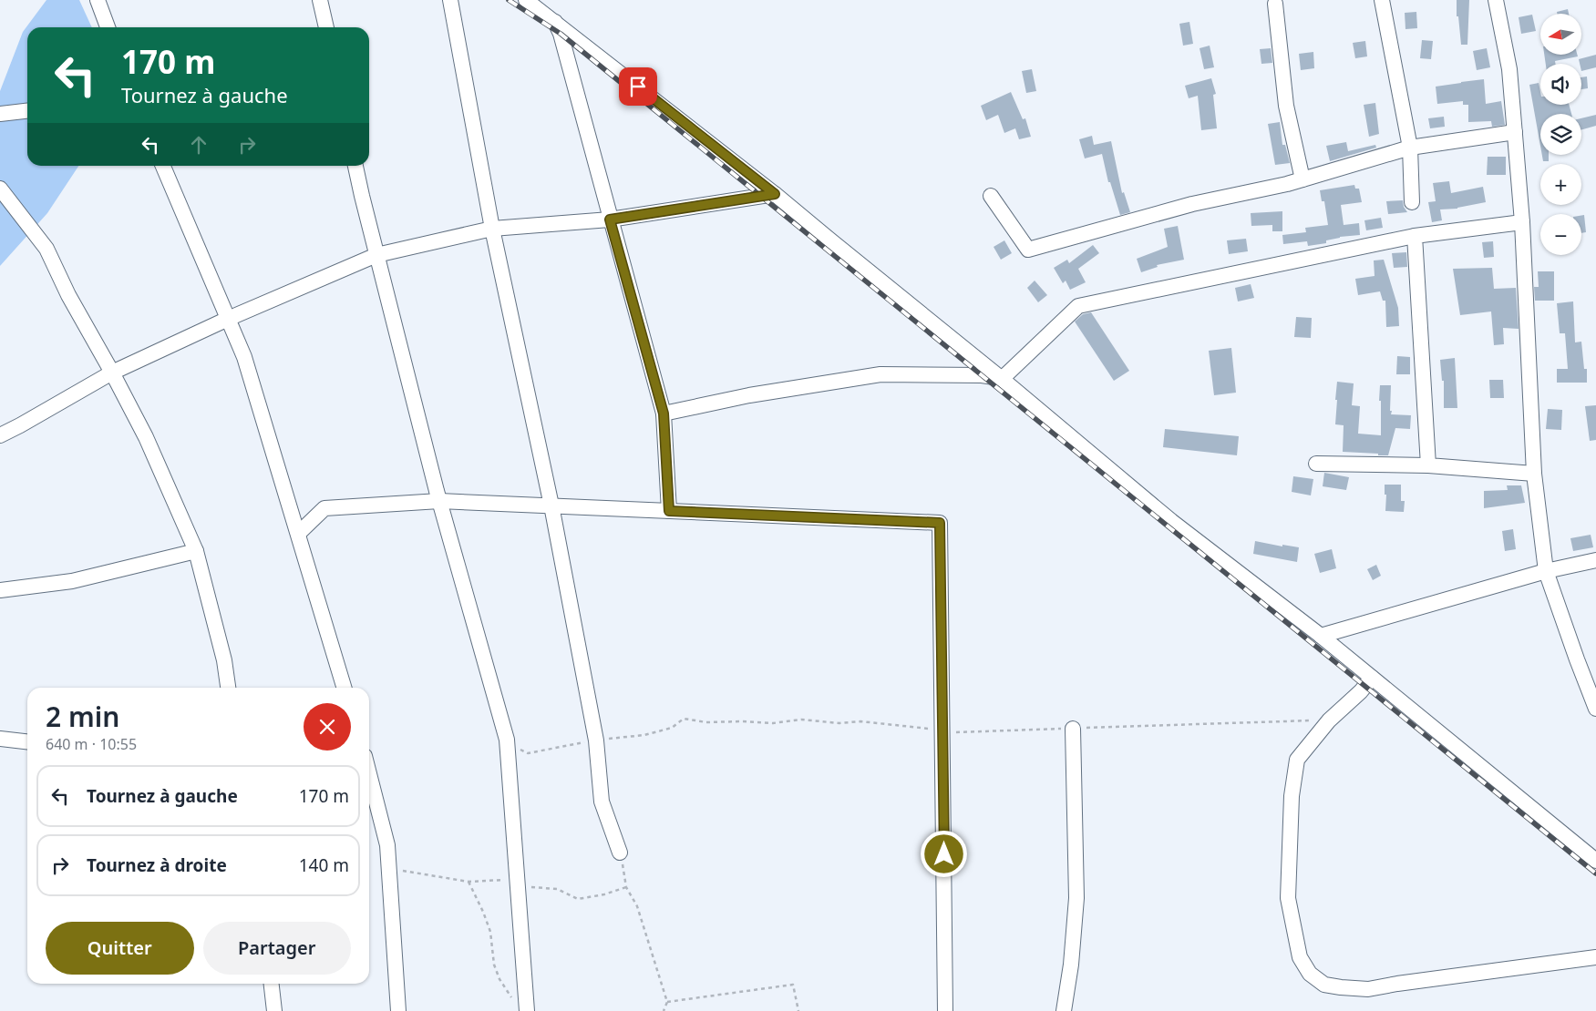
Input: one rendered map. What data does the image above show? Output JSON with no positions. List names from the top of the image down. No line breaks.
{"north":"left","page":{"map_buttons":["+","−"],"turn":["170 m","Tournez à gauche"],"heading":["2 min","640 m · 10:55"],"list":[{"name":"Tournez à gauche","value":"170 m"},{"name":"Tournez à droite","value":"140 m"}],"buttons":["Quitter","Partager"]}}
